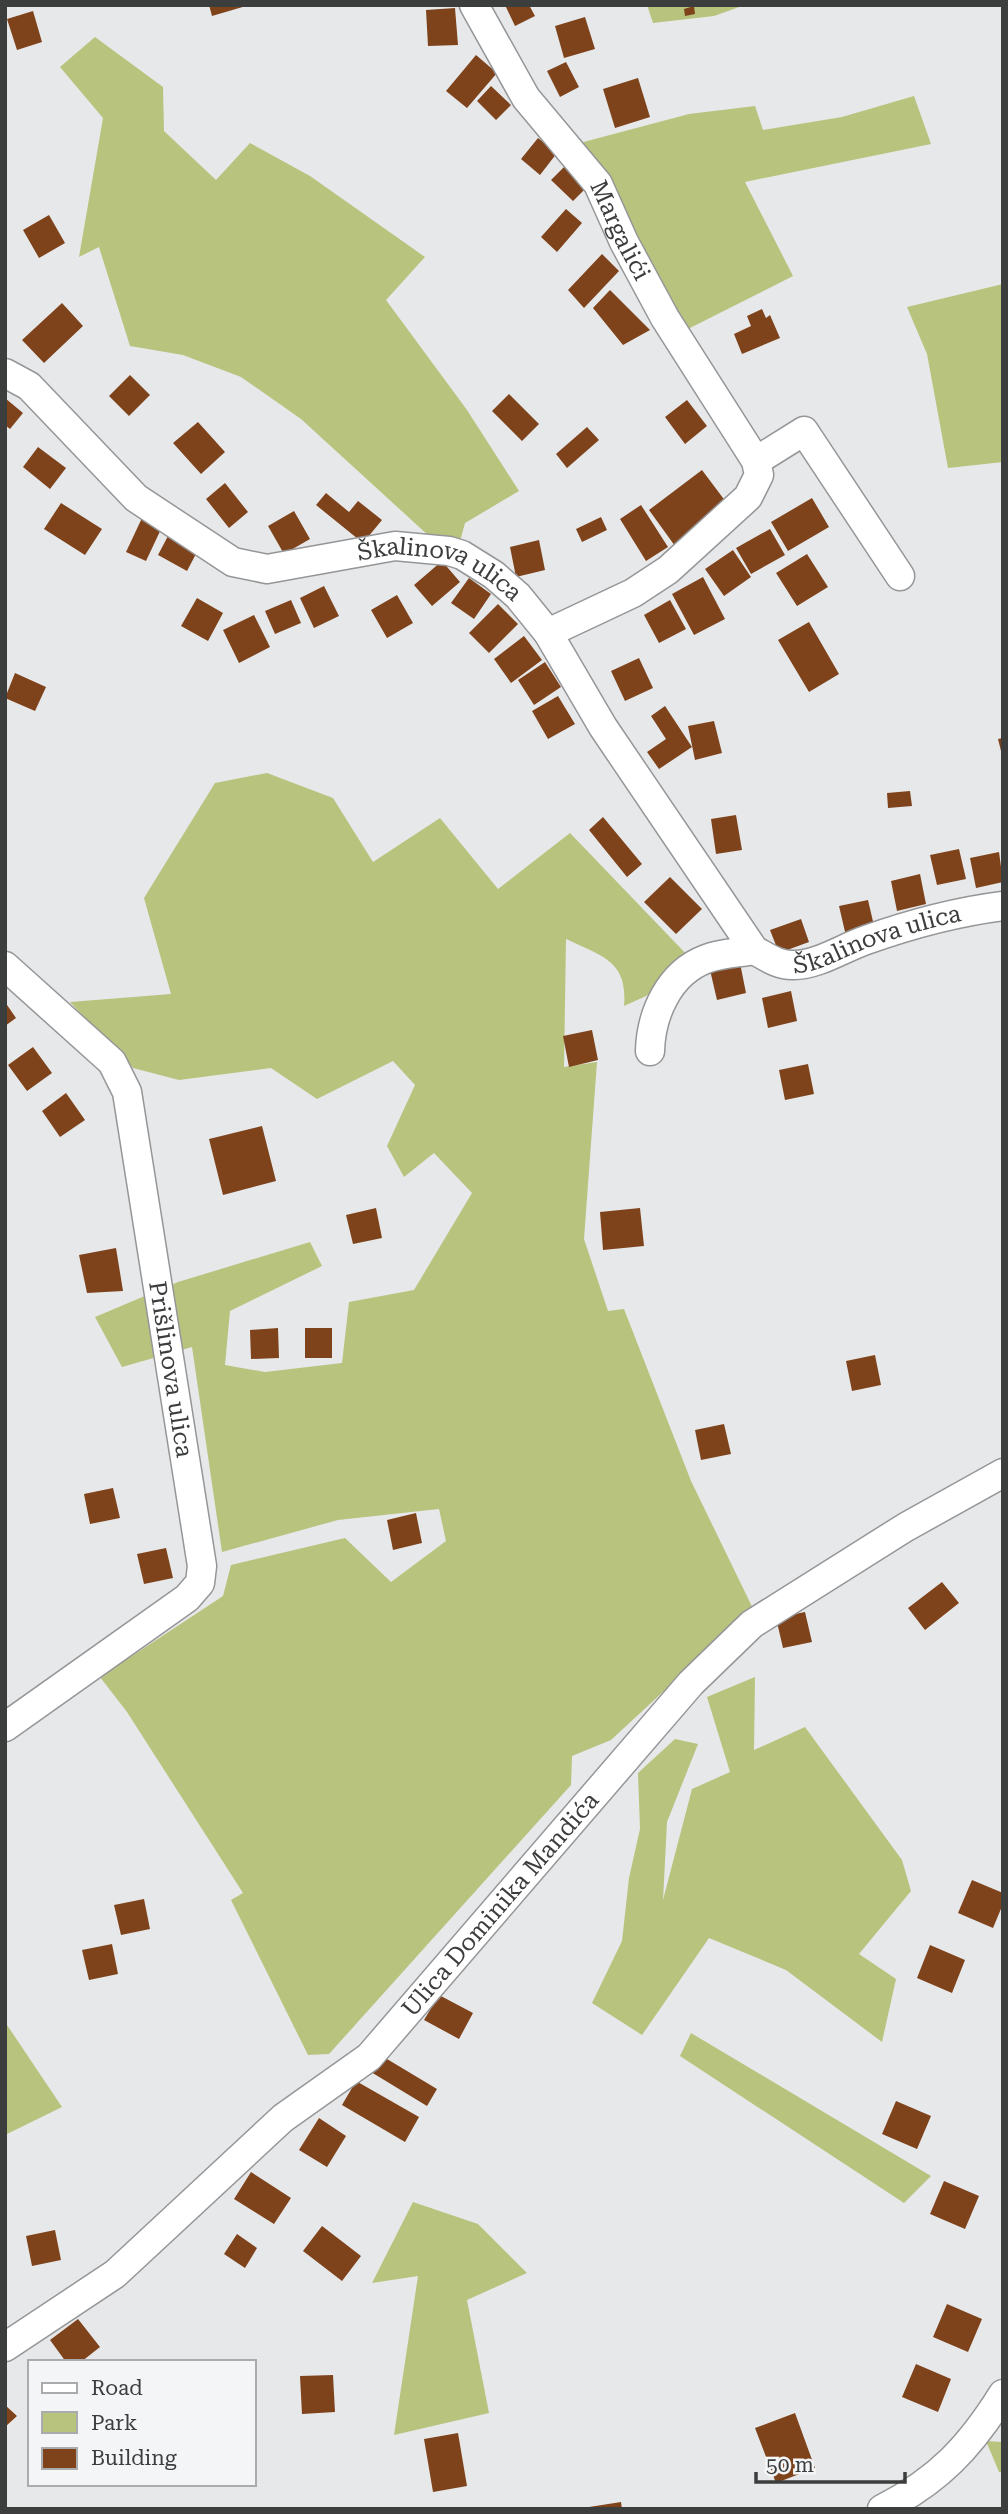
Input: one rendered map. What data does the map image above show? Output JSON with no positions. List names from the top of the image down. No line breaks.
{"streets":{"street":["Margalići","Škalinova ulica","Prišlinova ulica","Ulica Dominika Mandića"]},"legend":["Road","Park","Building"],"scale_bar":"50 m"}
